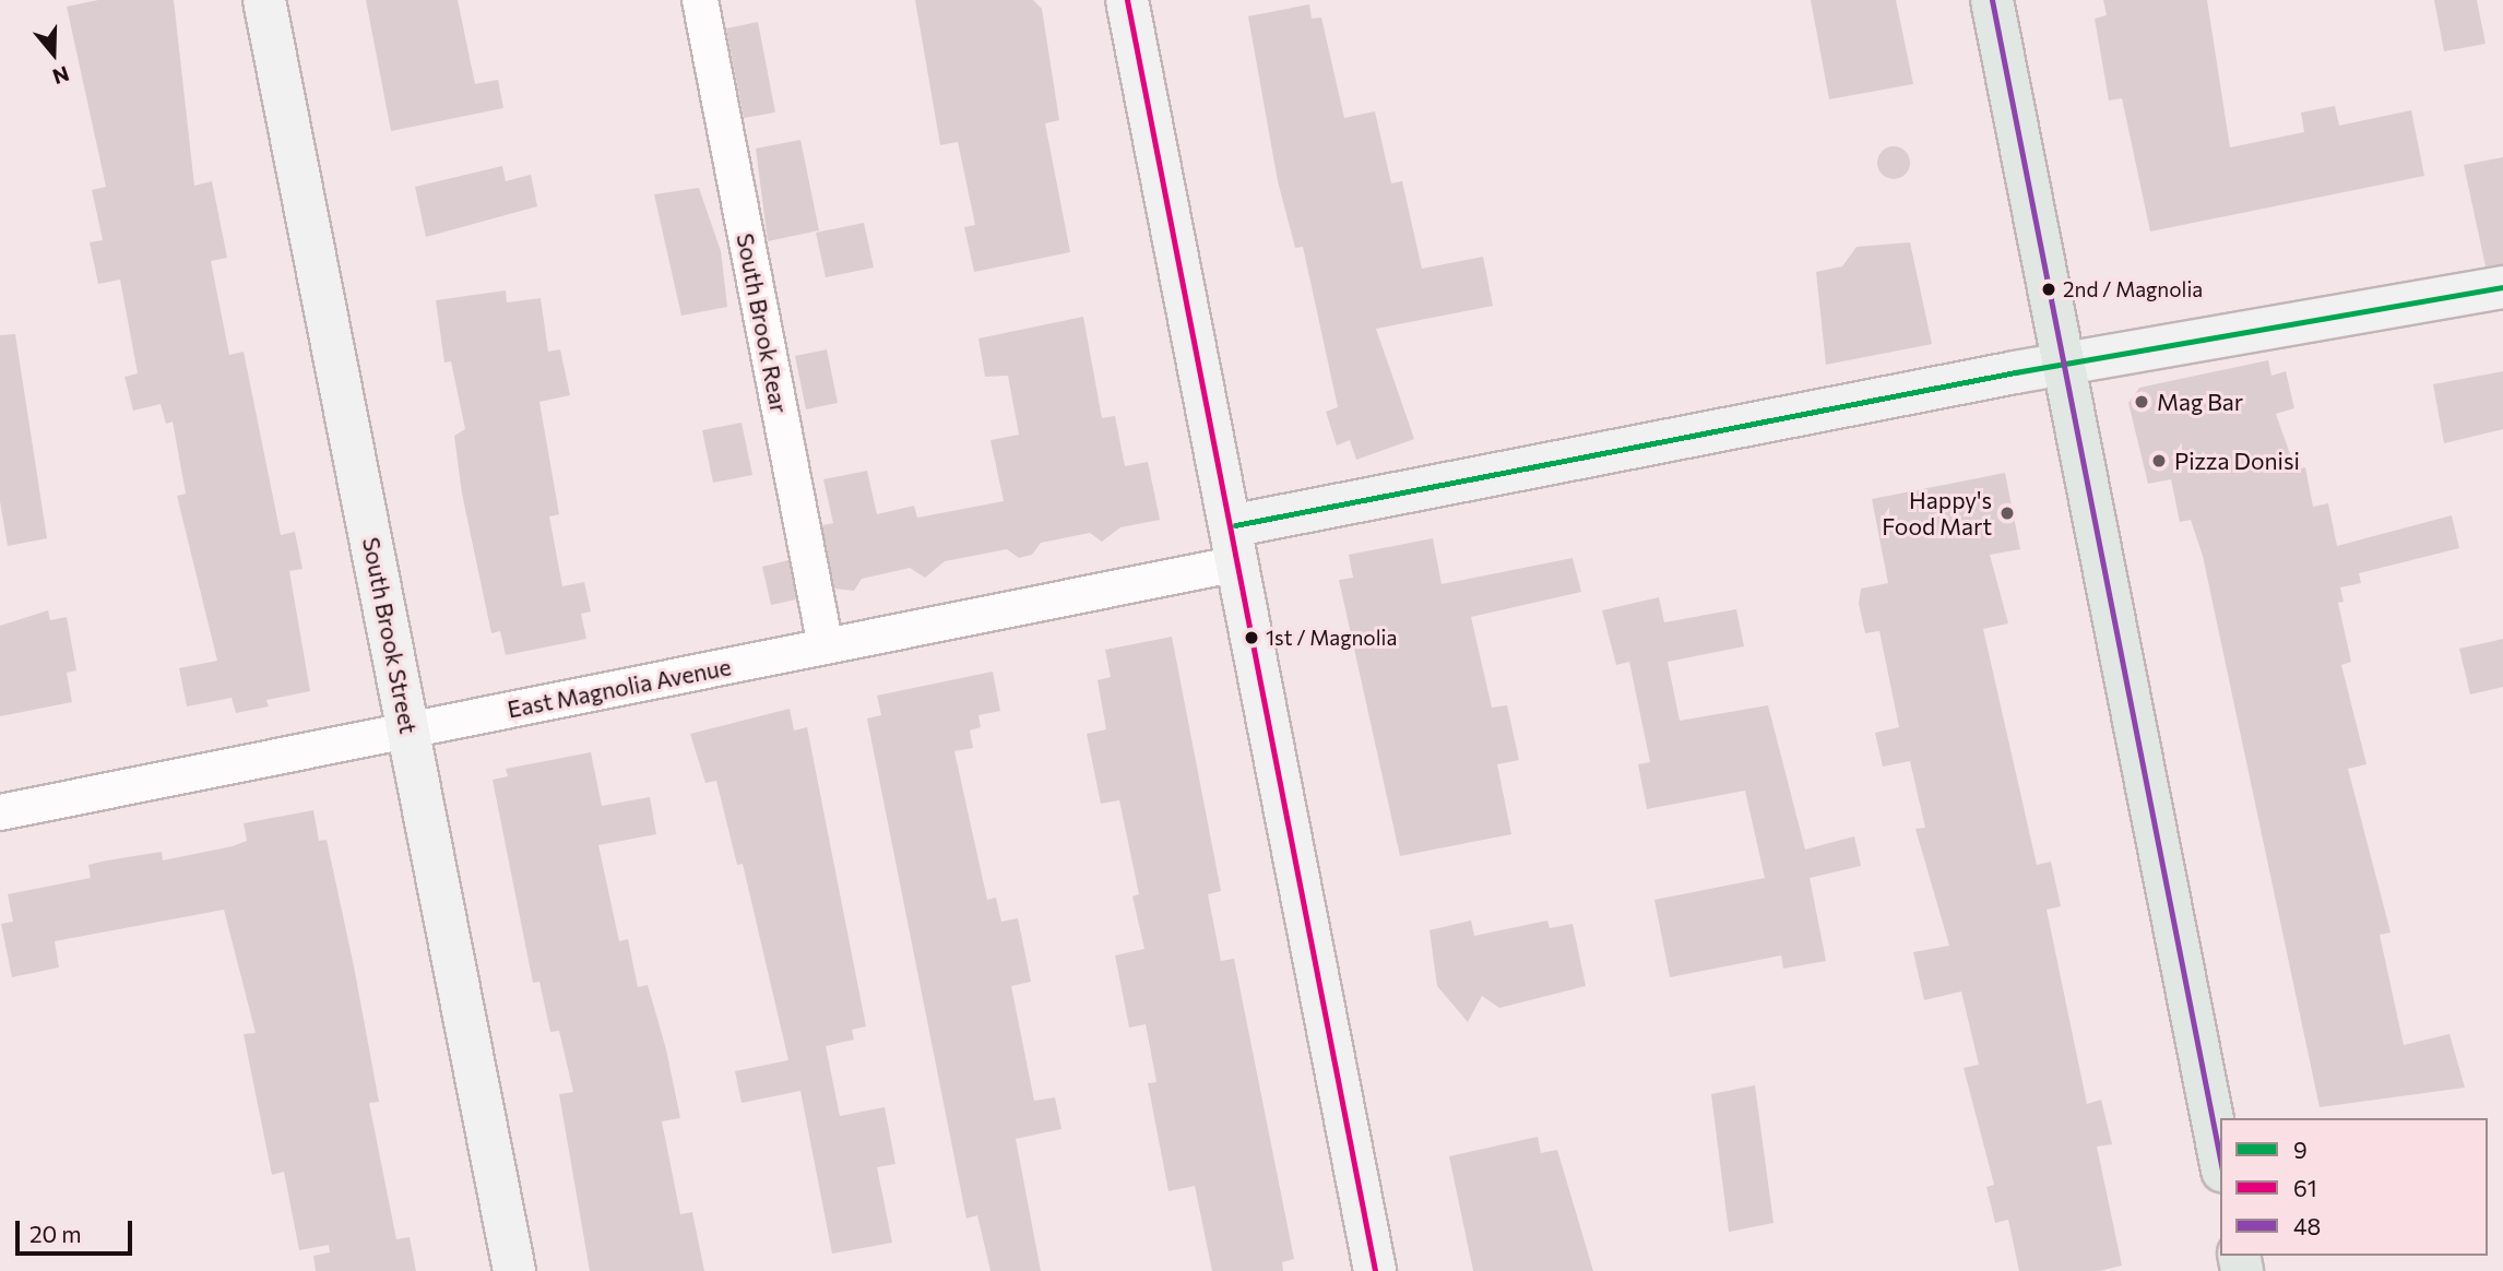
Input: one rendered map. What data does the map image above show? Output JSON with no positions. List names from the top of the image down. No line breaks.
{"streets":{"street":["South Brook Rear","South Brook Street","East Magnolia Avenue"]},"crossings":[["South Brook Rear","East Magnolia Avenue"],["South Brook Street","East Magnolia Avenue"]],"places":["2nd / Magnolia","Mag Bar","Pizza Donisi","Happy's Food Mart","1st / Magnolia"],"lines":["transit line 61","transit line 48","transit line 9"],"legend":["9","61","48"],"scale_bar":"20 m","north":"bottom"}
